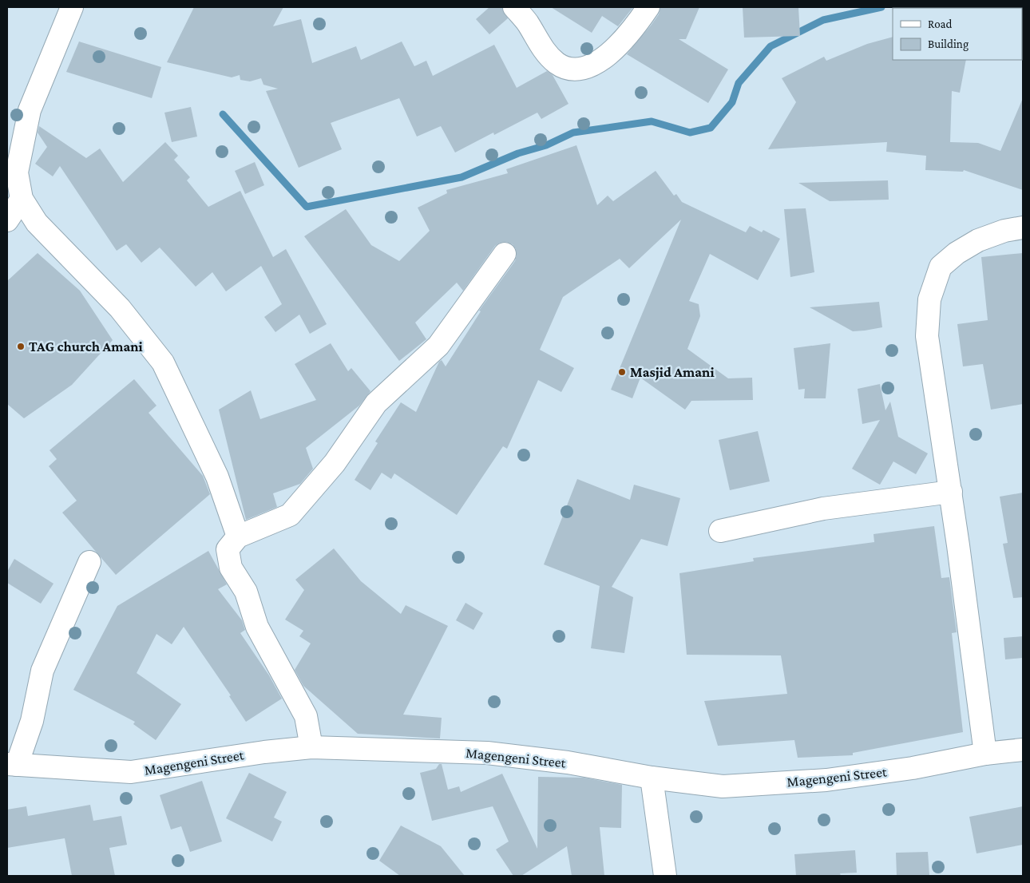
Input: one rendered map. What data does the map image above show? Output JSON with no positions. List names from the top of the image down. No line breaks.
{"streets":{"street":["Magengeni Street"]},"places":["TAG church Amani","Masjid Amani"],"legend":["Road","Building"]}
